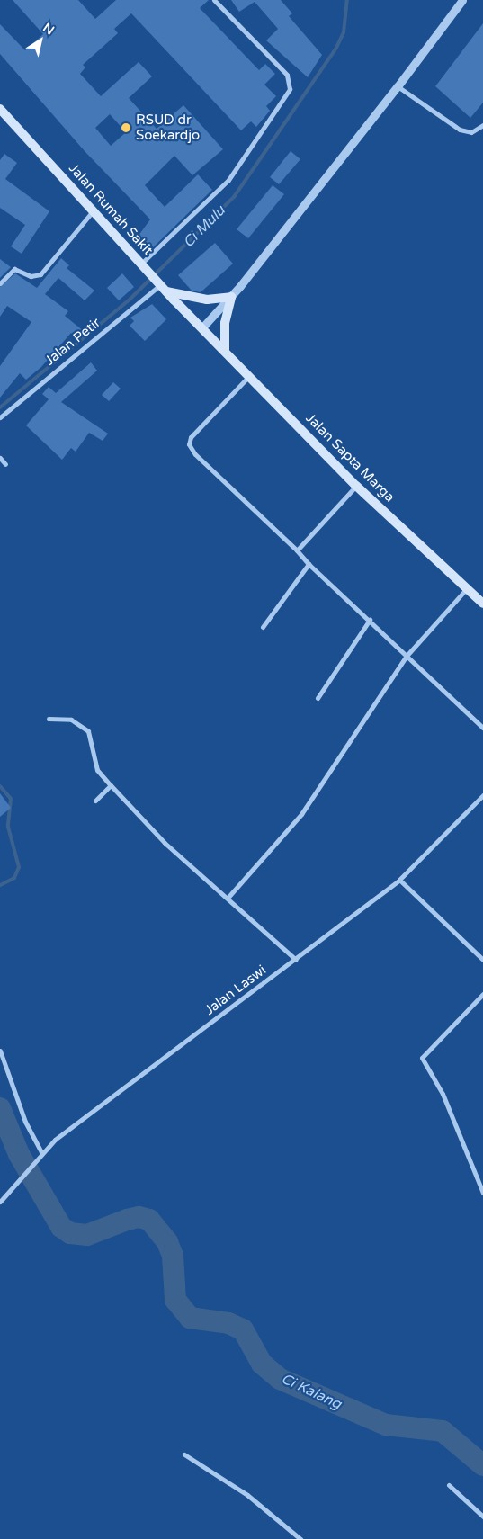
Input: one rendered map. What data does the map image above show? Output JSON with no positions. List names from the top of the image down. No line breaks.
{"streets":{"main road":["Jalan Rumah Sakit","Jalan Sapta Marga"],"street":["Jalan Petir","Jalan Laswi"]},"crossings":[["Jalan Rumah Sakit","Jalan Petir"],["Jalan Rumah Sakit","Jalan Sapta Marga"]],"water":["Ci Mulu","Ci Kalang"],"places":["RSUD dr Soekardjo"],"north":"top right"}
